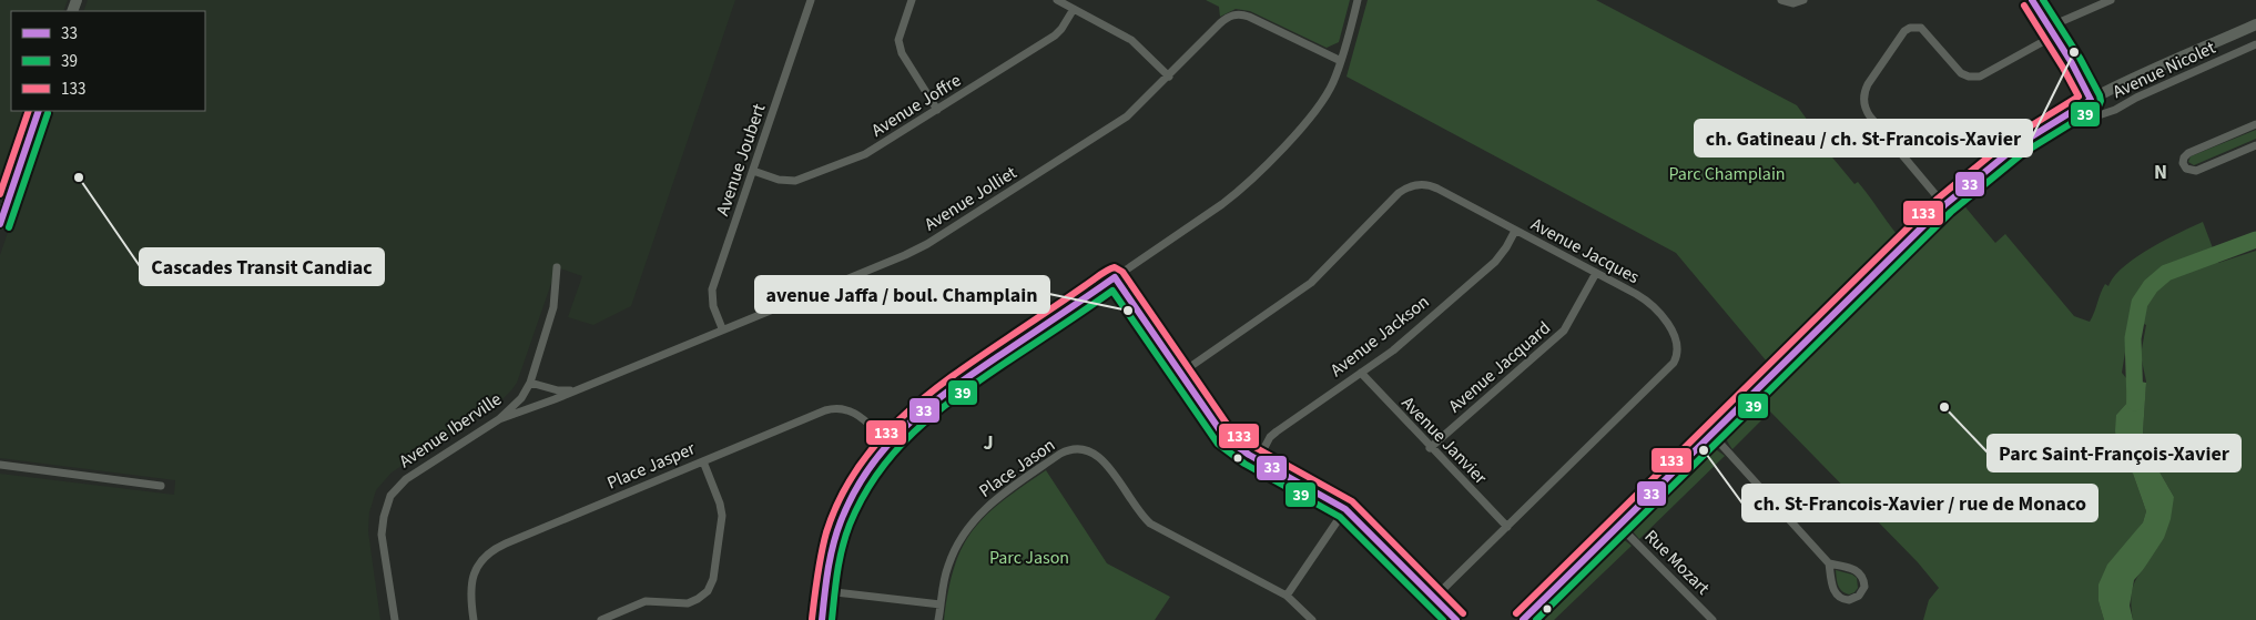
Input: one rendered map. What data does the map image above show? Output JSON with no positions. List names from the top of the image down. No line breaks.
{"streets":{"street":["Avenue Nicolet","Avenue Joffre","Avenue Joubert","Avenue Jolliet","Avenue Jacques","Avenue Jackson","Avenue Jacquard","Avenue Iberville","Avenue Janvier","Place Jasper","Place Jason","Rue Mozart"]},"crossings":[["Avenue Joffre","Avenue Joubert"],["Avenue Joubert","Avenue Jolliet"],["Avenue Jolliet","Avenue Iberville"],["Avenue Jacques","Avenue Jackson"],["Avenue Jacques","Avenue Jacquard"],["Avenue Jacques","Avenue Janvier"],["Avenue Jackson","Avenue Janvier"],["Avenue Jacquard","Avenue Janvier"]],"districts":["N","J"],"parks":["Parc Champlain","Parc Jason"],"places":["ch. Gatineau / ch. St-Francois-Xavier","Cascades Transit Candiac","avenue Jaffa / boul. Champlain","Parc Saint-François-Xavier","ch. St-Francois-Xavier / rue de Monaco"],"lines":["transit line 33","transit line 39","transit line 133"],"legend":["33","39","133"]}
